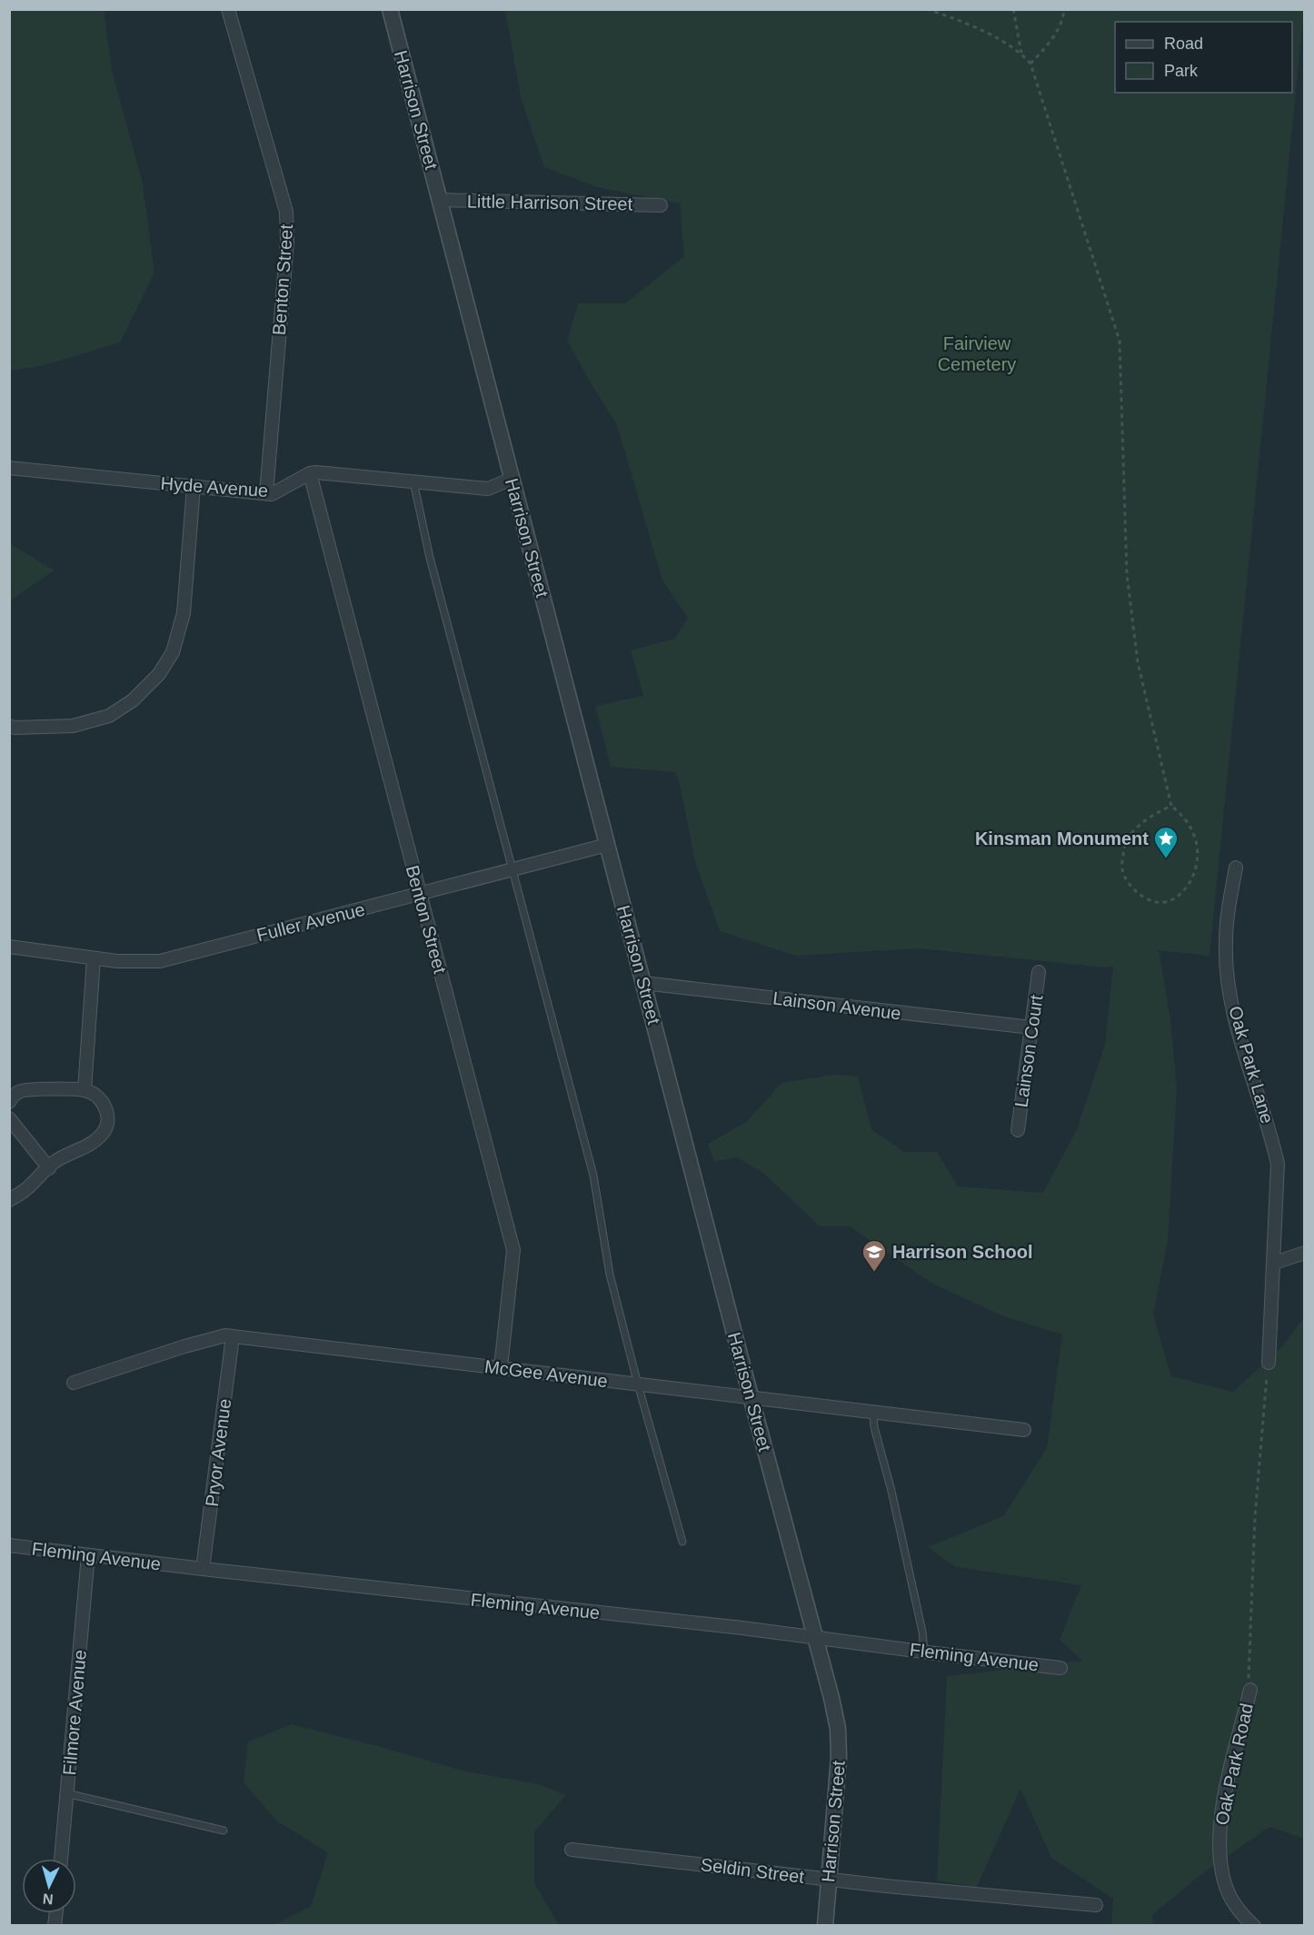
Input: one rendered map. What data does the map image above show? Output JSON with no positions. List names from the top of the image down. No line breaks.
{"streets":{"street":["Harrison Street","Little Harrison Street","Benton Street","Hyde Avenue","Fuller Avenue","Lainson Avenue","Lainson Court","Oak Park Lane","McGee Avenue","Pryor Avenue","Fleming Avenue","Filmore Avenue","Oak Park Road","Seldin Street"]},"crossings":[["Harrison Street","Little Harrison Street"],["Harrison Street","Fuller Avenue"],["Harrison Street","Lainson Avenue"],["Harrison Street","McGee Avenue"],["Harrison Street","Fleming Avenue"],["Harrison Street","Seldin Street"],["Benton Street","Hyde Avenue"],["Benton Street","Fuller Avenue"],["Benton Street","McGee Avenue"],["Lainson Avenue","Lainson Court"],["McGee Avenue","Pryor Avenue"],["Pryor Avenue","Fleming Avenue"],["Fleming Avenue","Filmore Avenue"]],"parks":["Fairview Cemetery"],"places":{"place":["Kinsman Monument"],"school or university":["Harrison School"]},"legend":["Road","Park"],"north":"bottom"}
